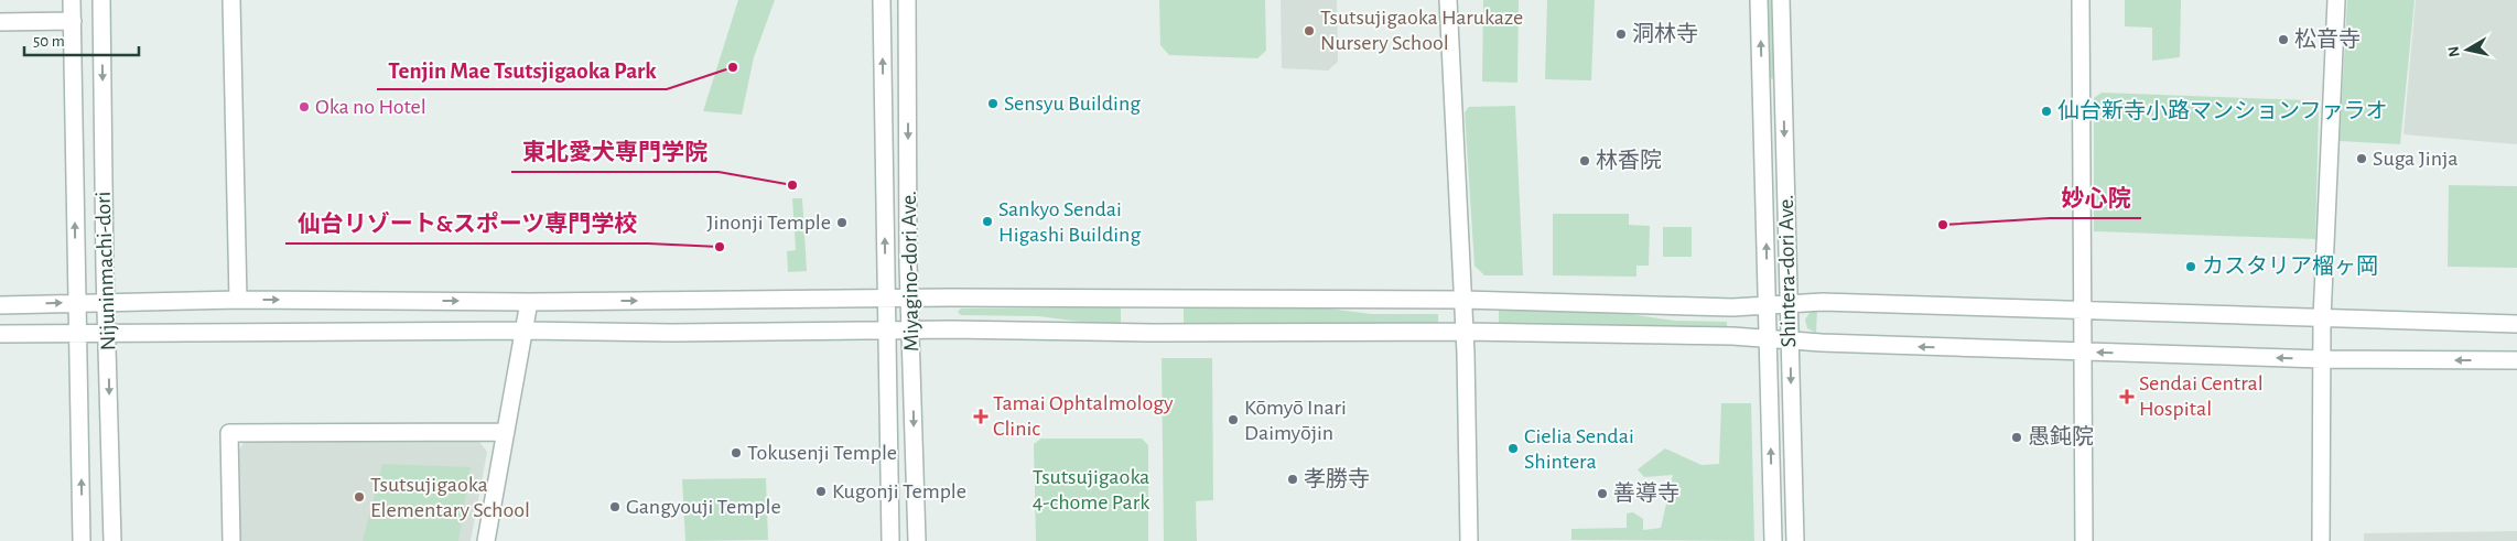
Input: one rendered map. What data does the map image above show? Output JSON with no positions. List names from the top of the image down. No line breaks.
{"streets":{"street":["Nijuninmachi-dori","Miyagino-dori Ave.","Shintera-dori Ave."]},"parks":["Tsutsujigaoka 4-chome Park"],"places":{"other":["Tsutsujigaoka Harukaze Nursery School","洞林寺","松音寺","Tenjin Mae Tsutsjigaoka Park","Sensyu Building","Oka no Hotel","仙台新寺小路マンションファラオ","Suga Jinja","林香院","東北愛犬専門学院","Sankyo Sendai Higashi Building","Jinonji Temple","妙心院","仙台リゾート&スポーツ専門学校","カスタリア榴ヶ岡","Kōmyō Inari Daimyōjin","愚鈍院","Cielia Sendai Shintera","Tokusenji Temple","孝勝寺","Kugonji Temple","善導寺","Tsutsujigaoka Elementary School","Gangyouji Temple"],"health":["Sendai Central Hospital","Tamai Ophtalmology Clinic"]},"scale_bar":"50 m","north":"left"}
